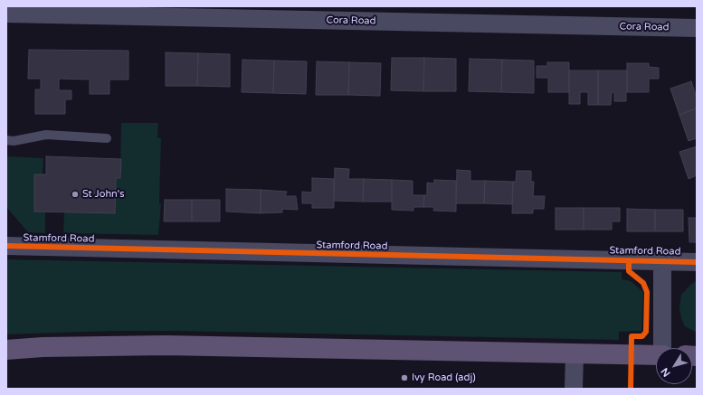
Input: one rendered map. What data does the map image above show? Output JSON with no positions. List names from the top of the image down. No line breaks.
{"streets":{"main road":["Stamford Road"],"street":["Cora Road"]},"places":["St John's","Ivy Road (adj)"],"north":"bottom left"}
